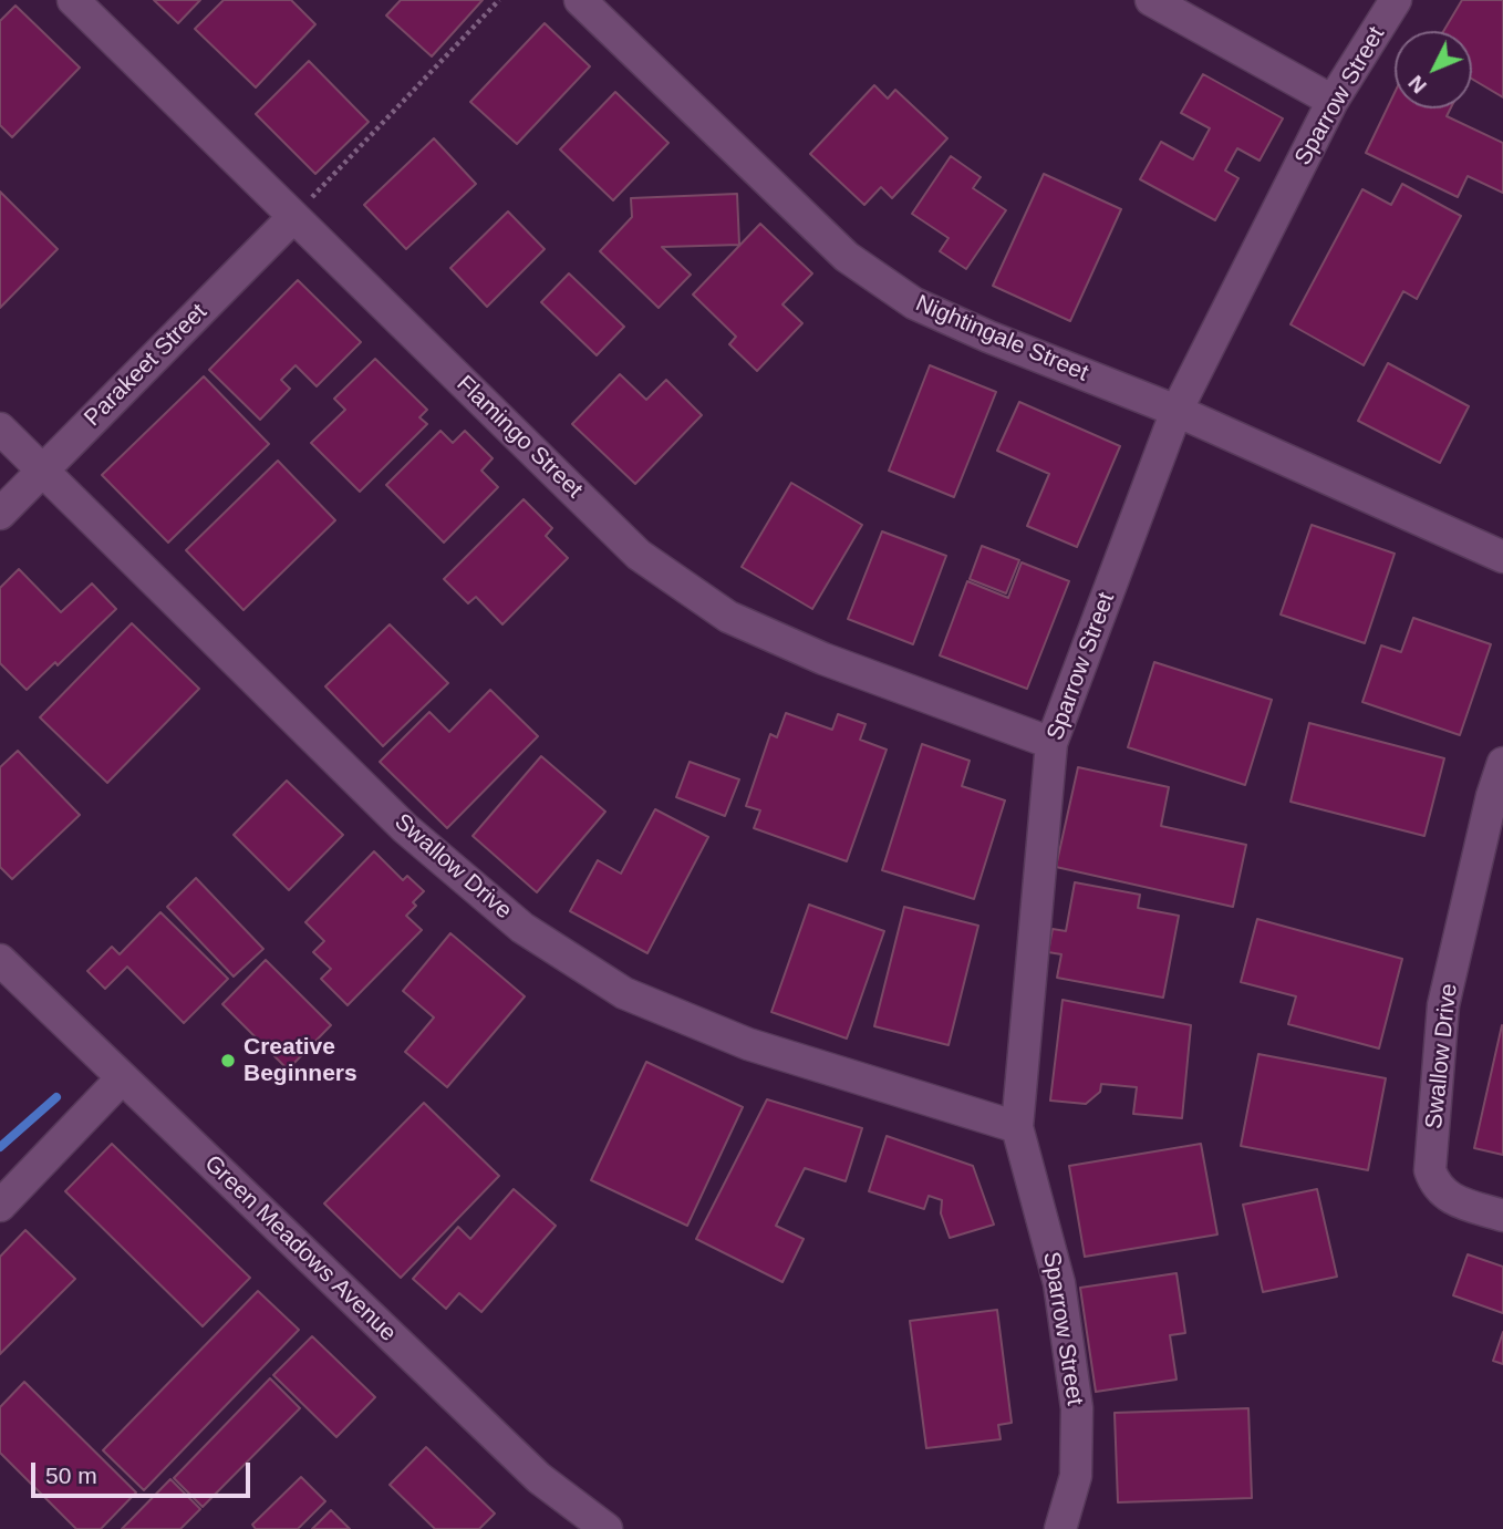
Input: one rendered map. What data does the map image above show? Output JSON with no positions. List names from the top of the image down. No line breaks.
{"streets":{"street":["Sparrow Street","Nightingale Street","Parakeet Street","Flamingo Street","Swallow Drive","Green Meadows Avenue"]},"crossings":[["Sparrow Street","Nightingale Street"],["Sparrow Street","Flamingo Street"],["Sparrow Street","Swallow Drive"],["Parakeet Street","Flamingo Street"],["Parakeet Street","Swallow Drive"]],"places":["Creative Beginners"],"scale_bar":"50 m","north":"bottom left"}
